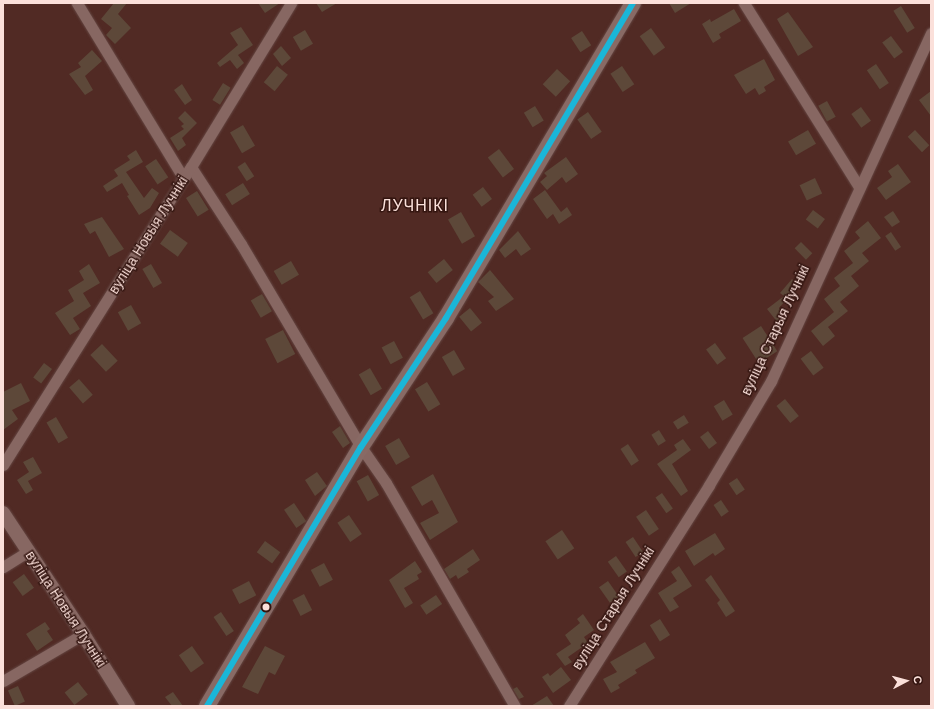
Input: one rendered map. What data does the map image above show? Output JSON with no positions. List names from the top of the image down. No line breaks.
{"streets":{"street":["вуліца Новыя Лучнікі","вуліца Старыя Лучнікі"]},"districts":["ЛУЧНІКІ"],"north":"right"}
